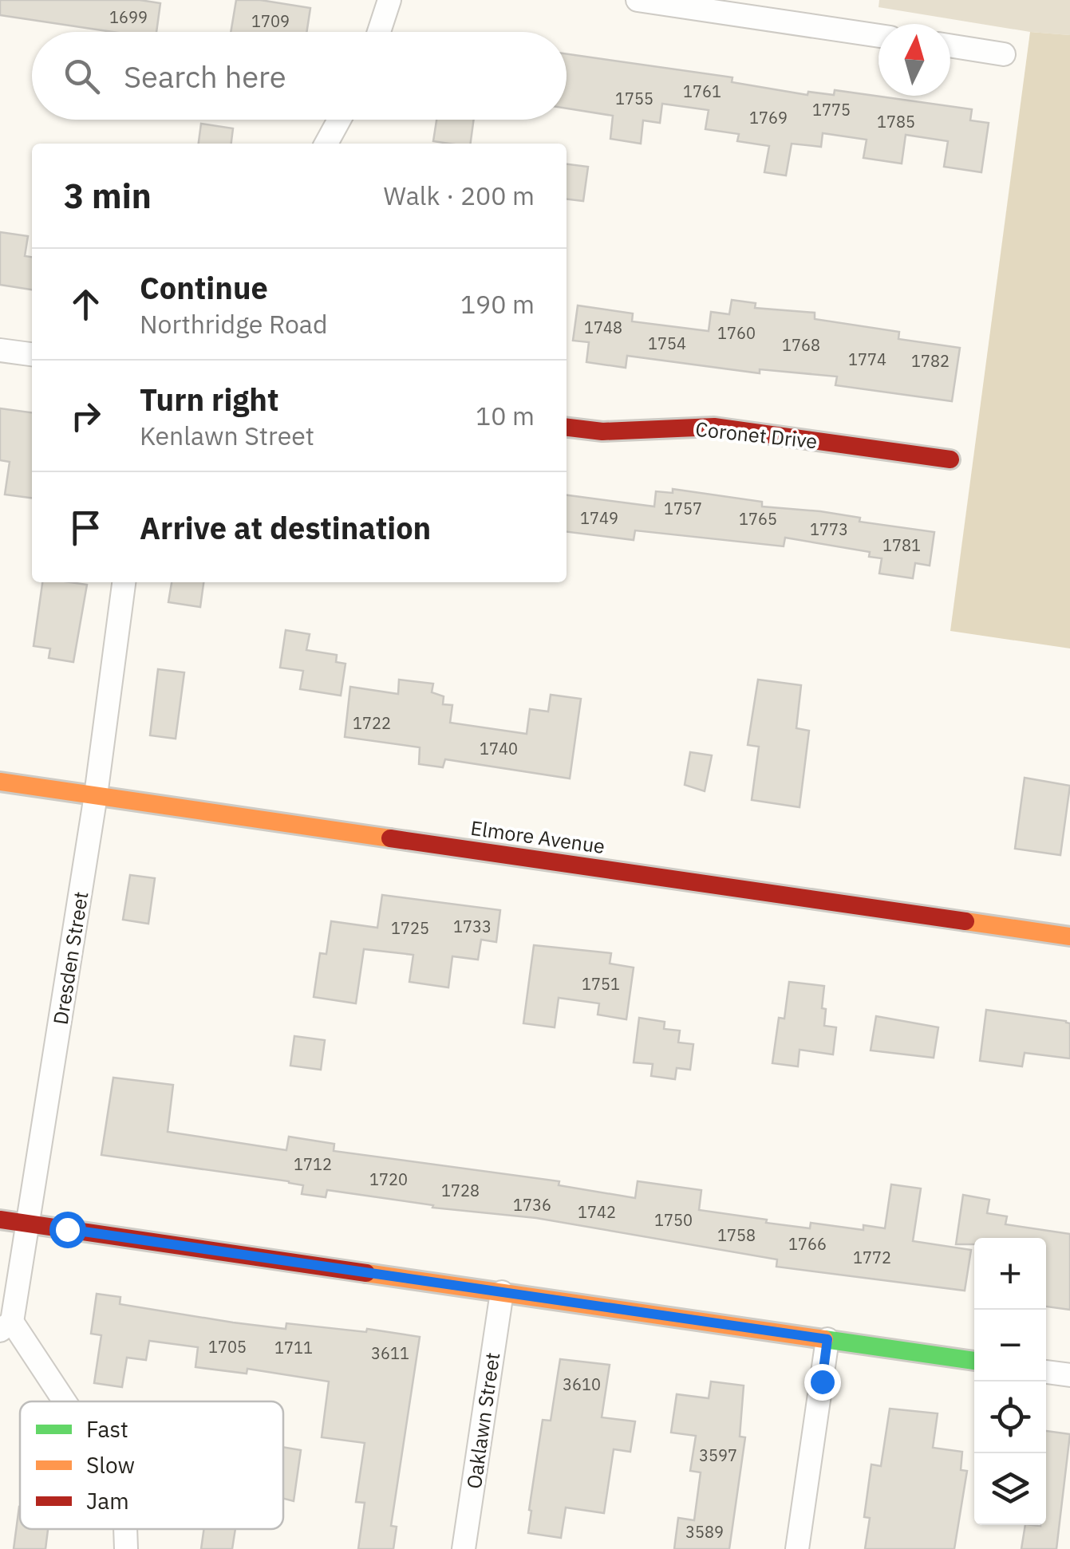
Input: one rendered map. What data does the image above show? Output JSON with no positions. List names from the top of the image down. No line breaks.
{"streets":{"street":["Coronet Drive","Elmore Avenue","Dresden Street","Oaklawn Street"]},"crossings":[["Elmore Avenue","Dresden Street"]],"house_numbers":["1699","1709","1761","1755","1775","1769","1785","1748","1760","1754","1768","1774","1782","1757","1749","1765","1773","1781","1722","1740","1733","1725","1751","1712","1720","1728","1736","1742","1750","1758","1766","1772","1705","1711","3611","3610","3597","3589"],"legend":["Fast","Slow","Jam"],"north":"top","page":{"search":"Search here","heading":["3 min","Walk · 200 m"],"list":[["Continue","Northridge Road","190 m"],["Turn right","Kenlawn Street","10 m"],"Arrive at destination"],"map_buttons":["+","−"]}}
